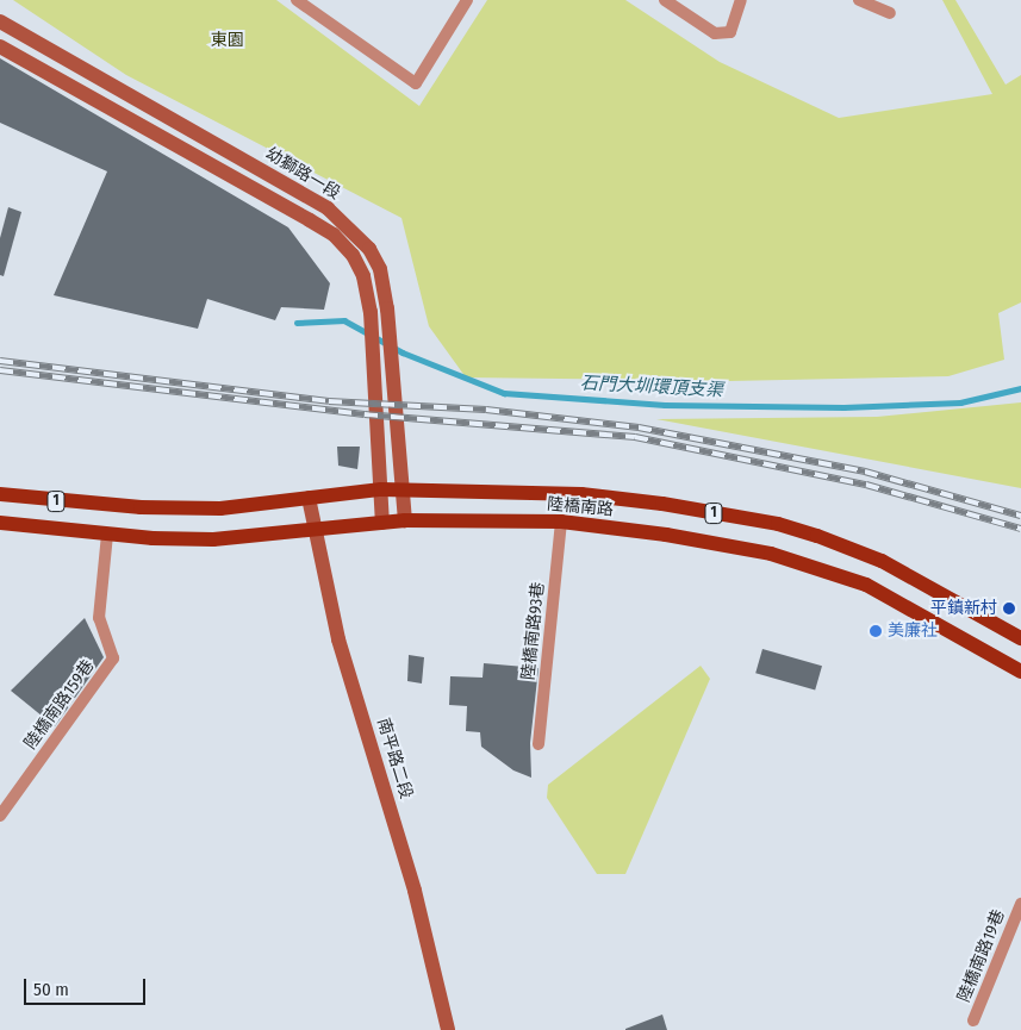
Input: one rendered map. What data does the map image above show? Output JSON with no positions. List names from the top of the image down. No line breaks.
{"streets":{"main road":["1","陸橋南路"],"street":["幼獅路一段","陸橋南路93巷","陸橋南路159巷","南平路二段","陸橋南路19巷"]},"crossings":[["幼獅路一段","陸橋南路"],["1","陸橋南路"],["1","陸橋南路159巷"],["陸橋南路","陸橋南路93巷"],["陸橋南路","陸橋南路159巷"],["陸橋南路","南平路二段"]],"water":["石門大圳環頂支渠"],"parks":["東園"],"places":["平鎮新村","美廉社"],"scale_bar":"50 m"}
